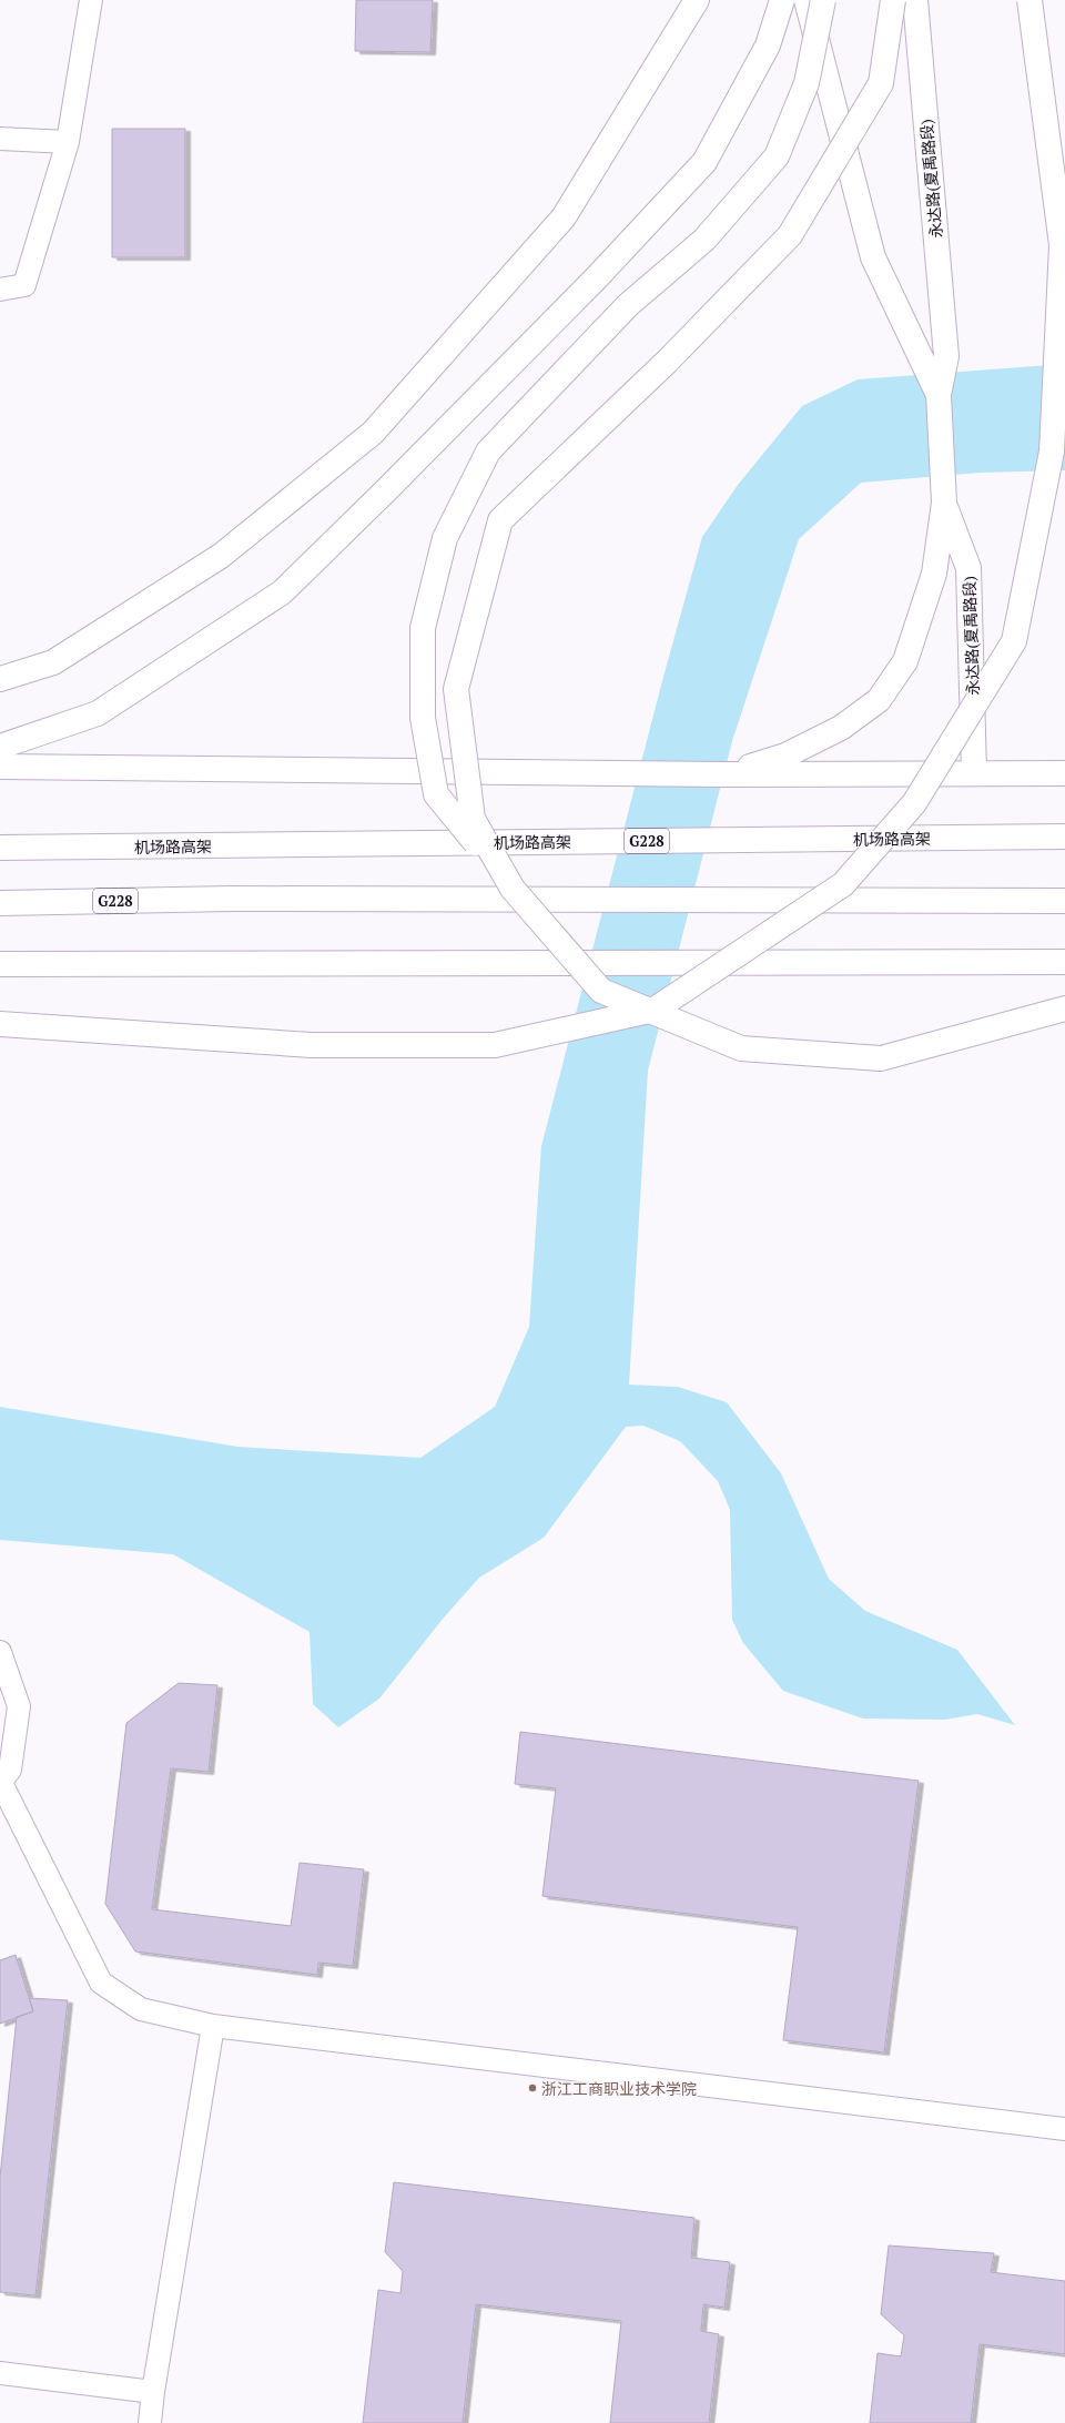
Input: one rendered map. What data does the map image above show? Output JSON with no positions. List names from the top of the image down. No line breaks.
{"streets":{"main road":["永达路(夏禹路段)","机场路高架","G228"]},"places":["浙江工商职业技术学院"]}
